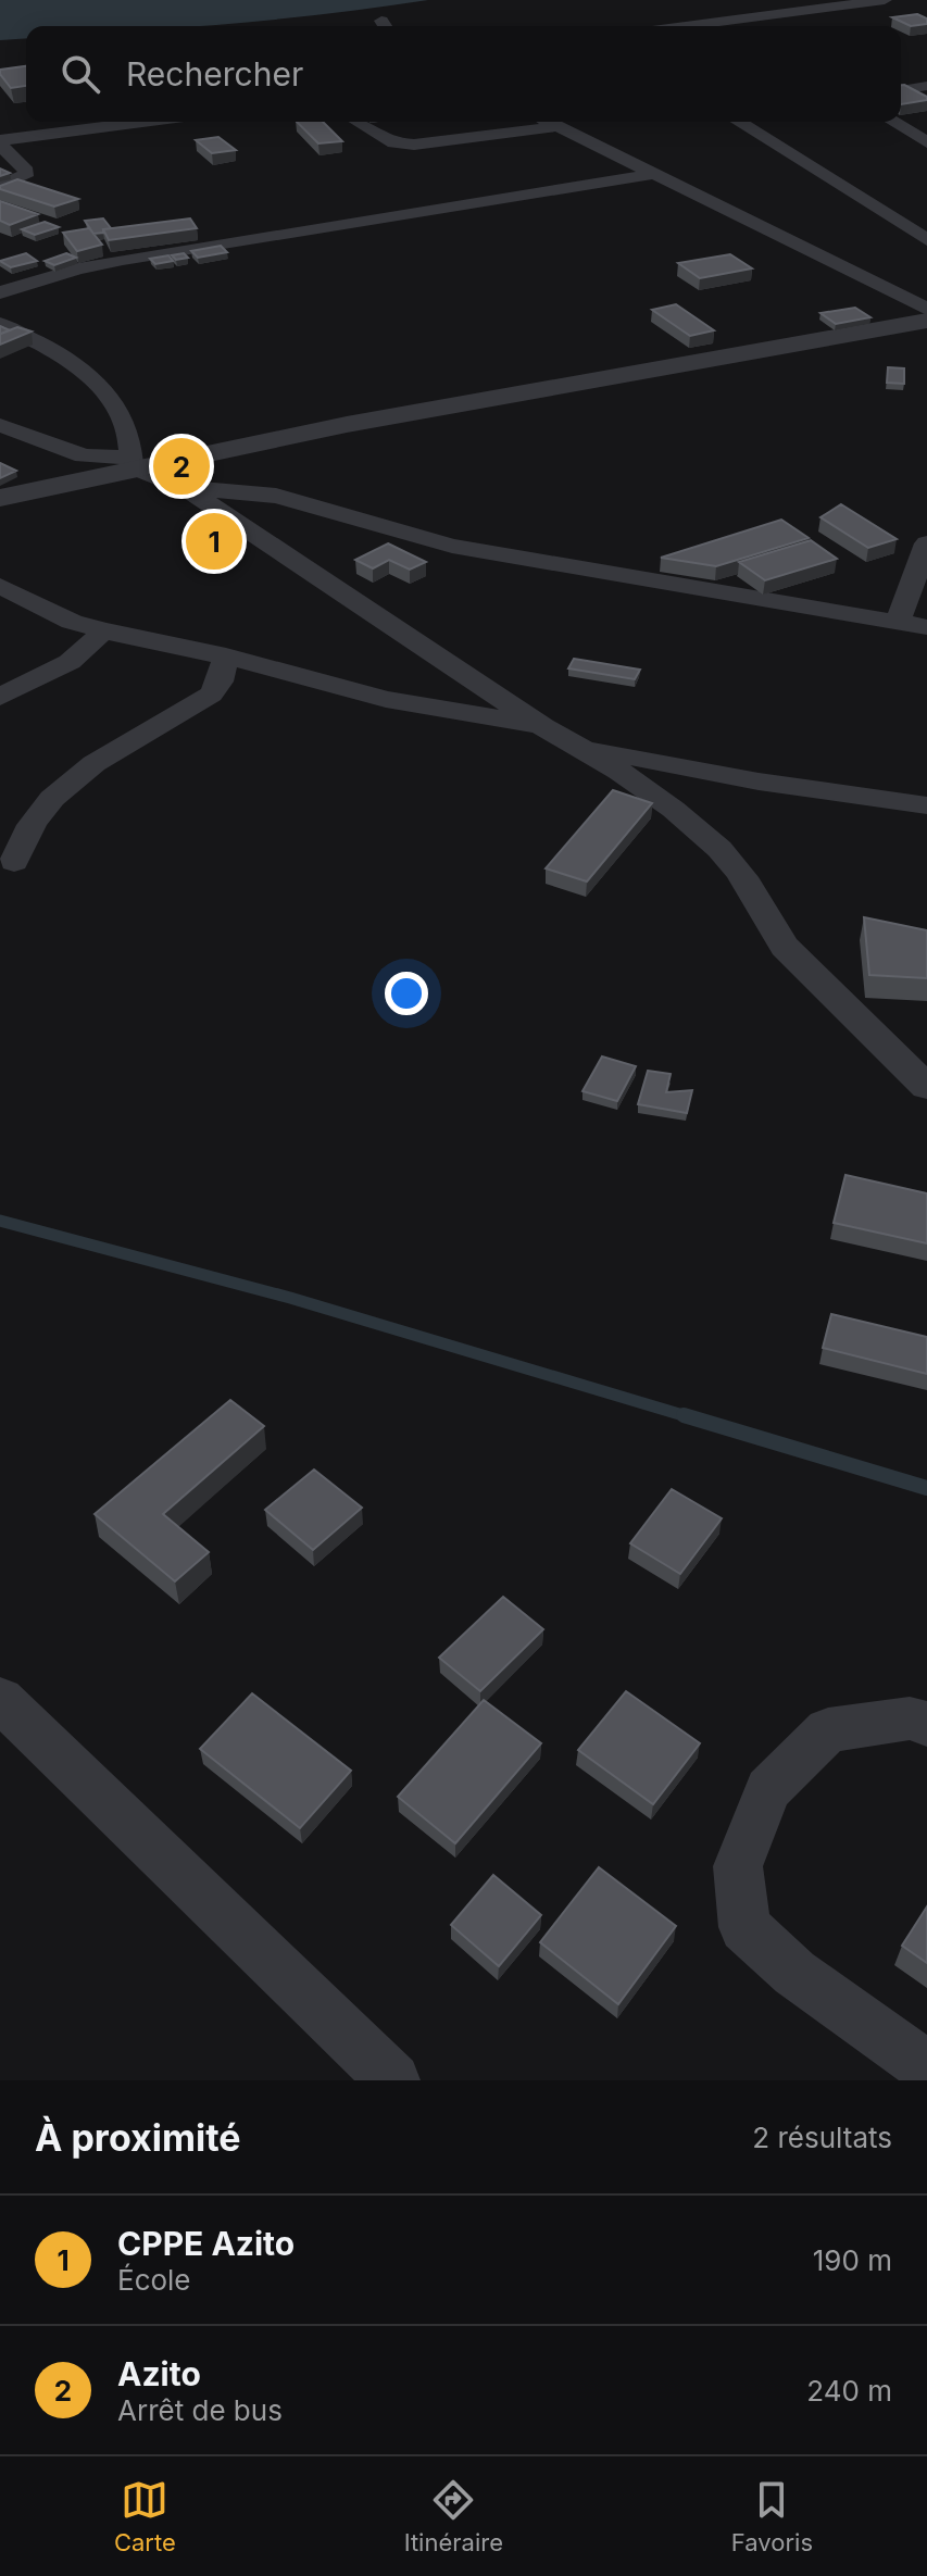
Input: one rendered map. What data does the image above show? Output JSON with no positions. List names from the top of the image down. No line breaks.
{"page":{"search":"Rechercher","pins":["2","1"],"heading":["À proximité","2 résultats"],"list":[{"mark":"1","name":"CPPE Azito","note":"École","value":"190 m"},{"mark":"2","name":"Azito","note":"Arrêt de bus","value":"240 m"}],"nav":["Carte","Itinéraire","Favoris"]}}
